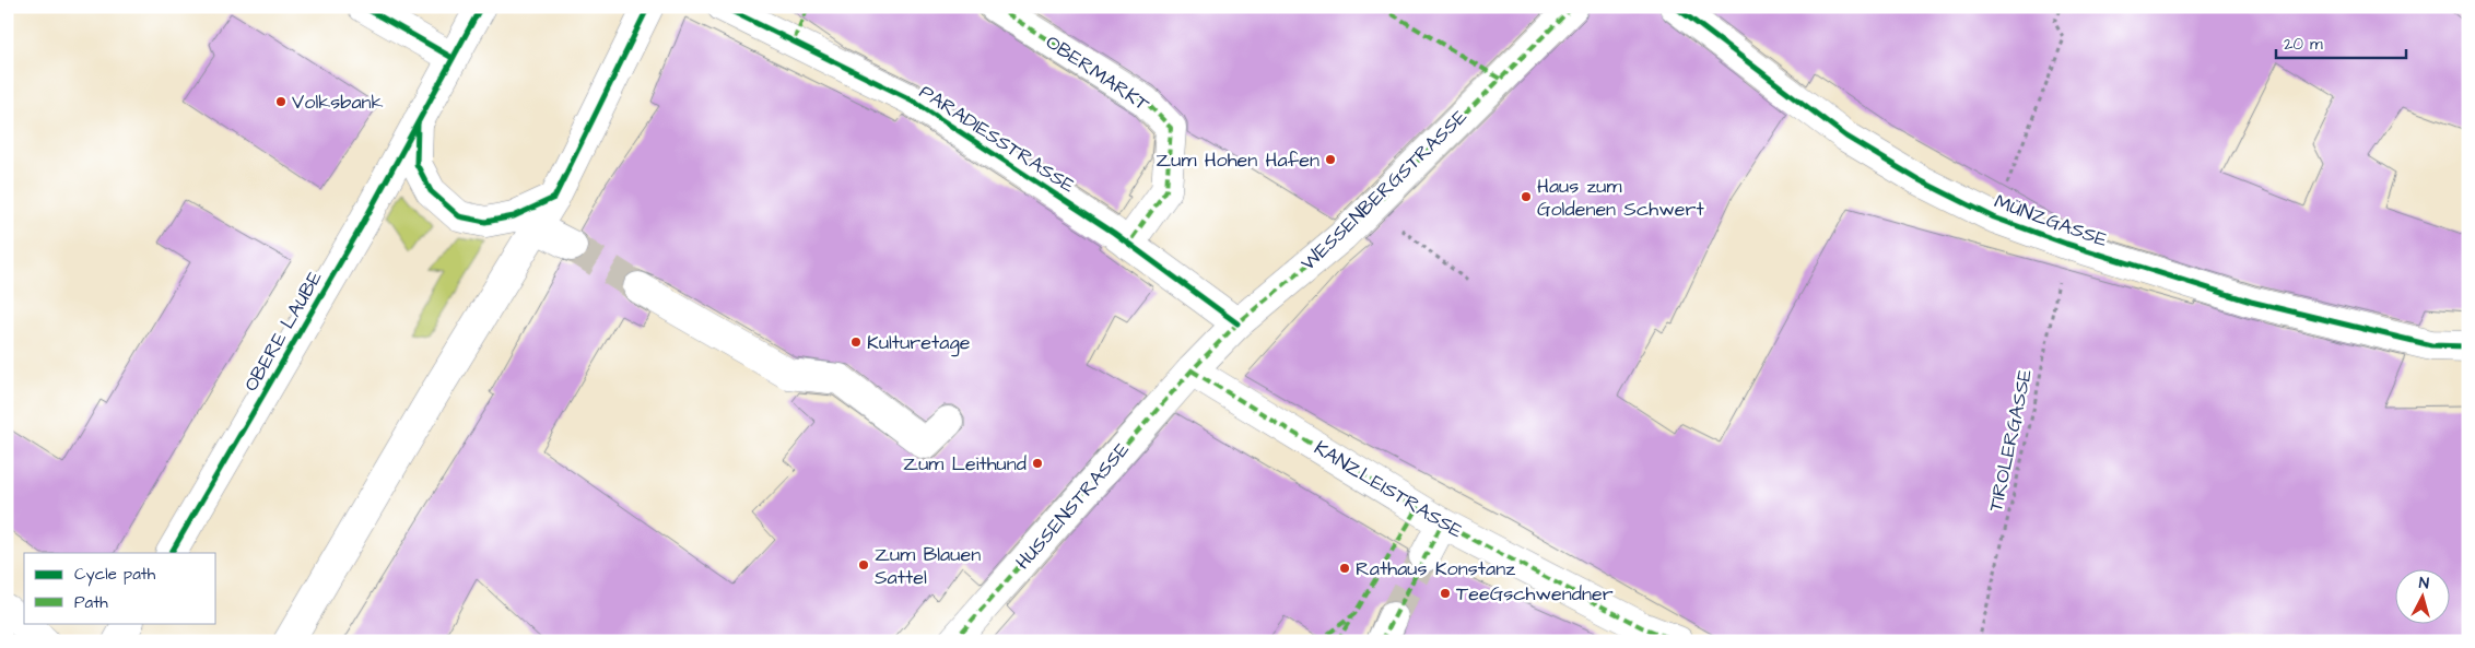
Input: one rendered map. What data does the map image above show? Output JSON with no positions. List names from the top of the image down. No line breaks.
{"streets":{"street":["OBERMARKT","PARADIESSTRASSE","WESSENBERGSTRASSE","MÜNZGASSE","OBERE LAUBE","KANZLEISTRASSE","HUSSENSTRASSE"],"path":["TIROLERGASSE"]},"crossings":[["OBERMARKT","PARADIESSTRASSE"],["PARADIESSTRASSE","WESSENBERGSTRASSE"],["WESSENBERGSTRASSE","KANZLEISTRASSE"],["WESSENBERGSTRASSE","HUSSENSTRASSE"],["MÜNZGASSE","TIROLERGASSE"],["KANZLEISTRASSE","HUSSENSTRASSE"]],"places":["Volksbank","Zum Hohen Hafen","Haus zum Goldenen Schwert","Kulturetage","Zum Leithund","Zum Blauen Sattel","Rathaus Konstanz","TeeGschwendner"],"legend":["Cycle path","Path"],"scale_bar":"20 m","north":"top"}
